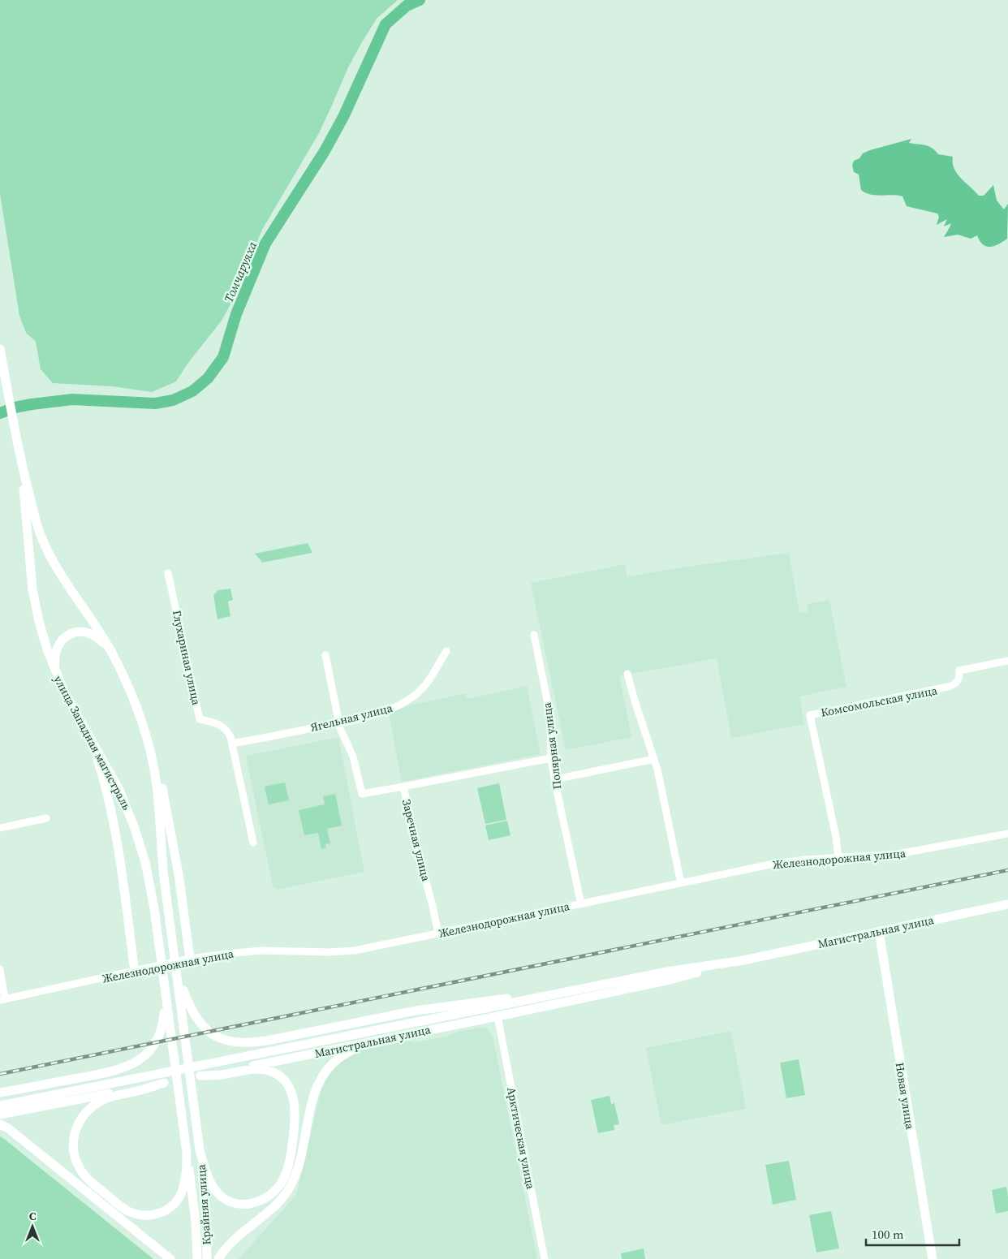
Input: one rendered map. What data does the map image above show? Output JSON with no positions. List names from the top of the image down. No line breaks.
{"streets":{"main road":["улица Западная магистраль","Магистральная улица","Новая улица","Крайняя улица"],"street":["Глухариная улица","Комсомольская улица","Ягельная улица","Полярная улица","Заречная улица","Железнодорожная улица","Арктическая улица"]},"crossings":[["Глухариная улица","Ягельная улица"],["Комсомольская улица","Железнодорожная улица"],["Ягельная улица","Заречная улица"],["Полярная улица","Железнодорожная улица"],["Заречная улица","Железнодорожная улица"],["Магистральная улица","Новая улица"],["Магистральная улица","Арктическая улица"]],"water":["Томчаруяха"],"scale_bar":"100 m","north":"top"}
